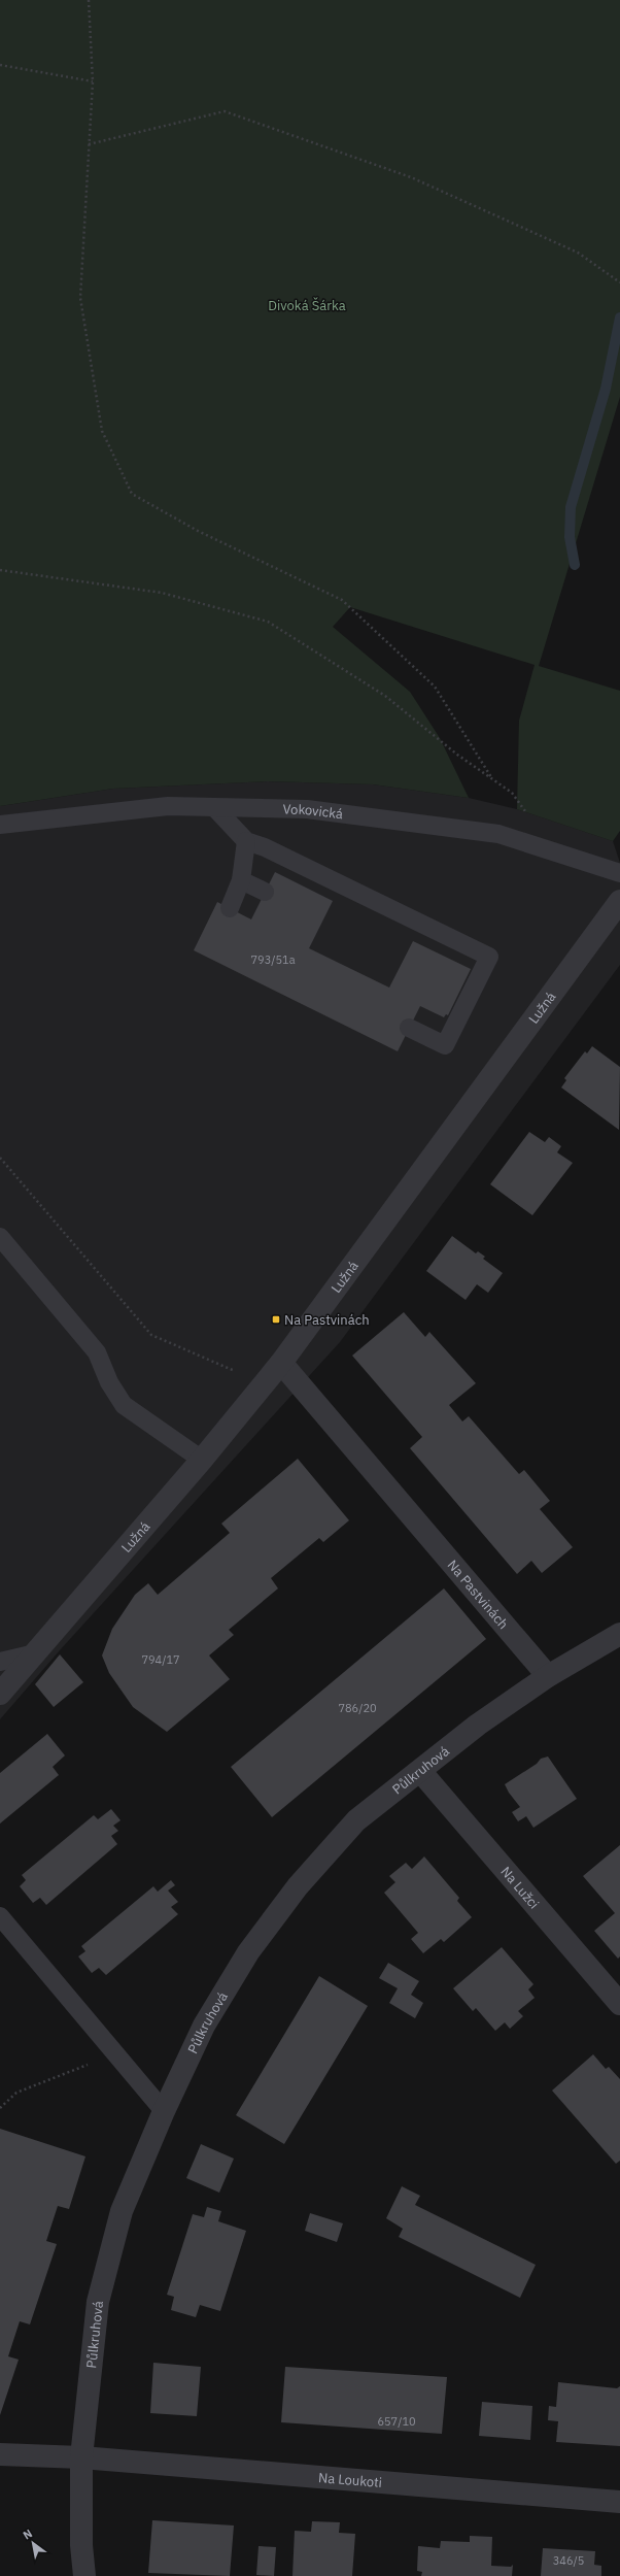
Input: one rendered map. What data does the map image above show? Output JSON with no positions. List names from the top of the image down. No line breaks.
{"streets":{"street":["Lužná","Na Pastvinách","Půlkruhová","Na Lužci","Na Loukoti"],"lane":["Vokovická"]},"crossings":[["Lužná","Na Pastvinách"],["Na Pastvinách","Půlkruhová"],["Půlkruhová","Na Lužci"],["Půlkruhová","Na Loukoti"]],"parks":["Divoká Šárka"],"places":{"transit":["Na Pastvinách"]},"house_numbers":["793/51a","794/17","786/20","657/10","346/5"],"north":"top left"}
